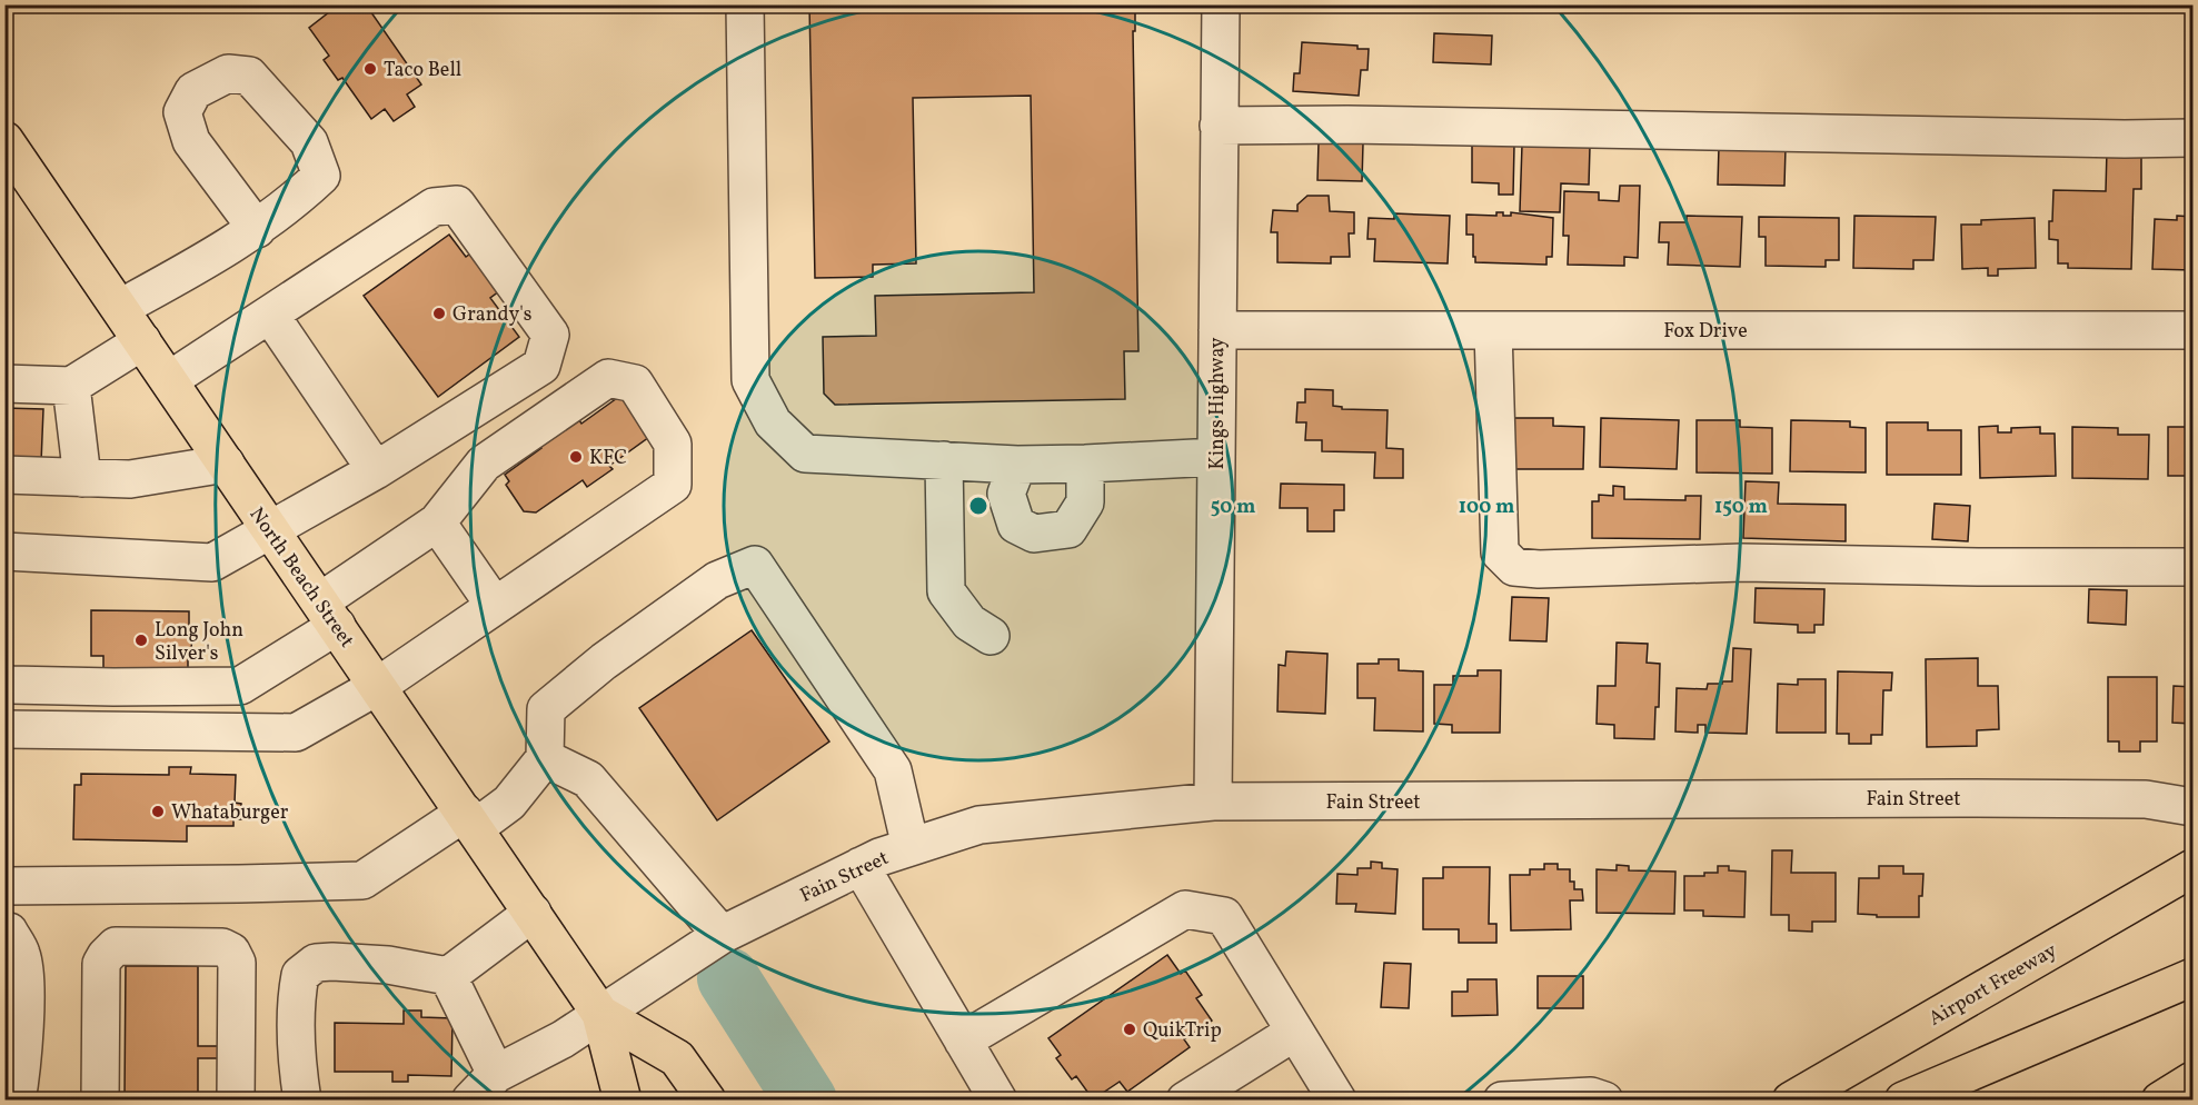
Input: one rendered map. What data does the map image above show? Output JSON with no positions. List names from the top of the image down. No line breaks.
{"streets":{"main road":["North Beach Street","Airport Freeway"],"street":["Fox Drive","Kings Highway","Fain Street"]},"crossings":[["Fox Drive","Kings Highway"],["Kings Highway","Fain Street"],["North Beach Street","Fain Street"]],"places":["Taco Bell","Grandy's","KFC","Long John Silver's","Whataburger","QuikTrip"],"rings":["50 m","100 m","150 m"]}
